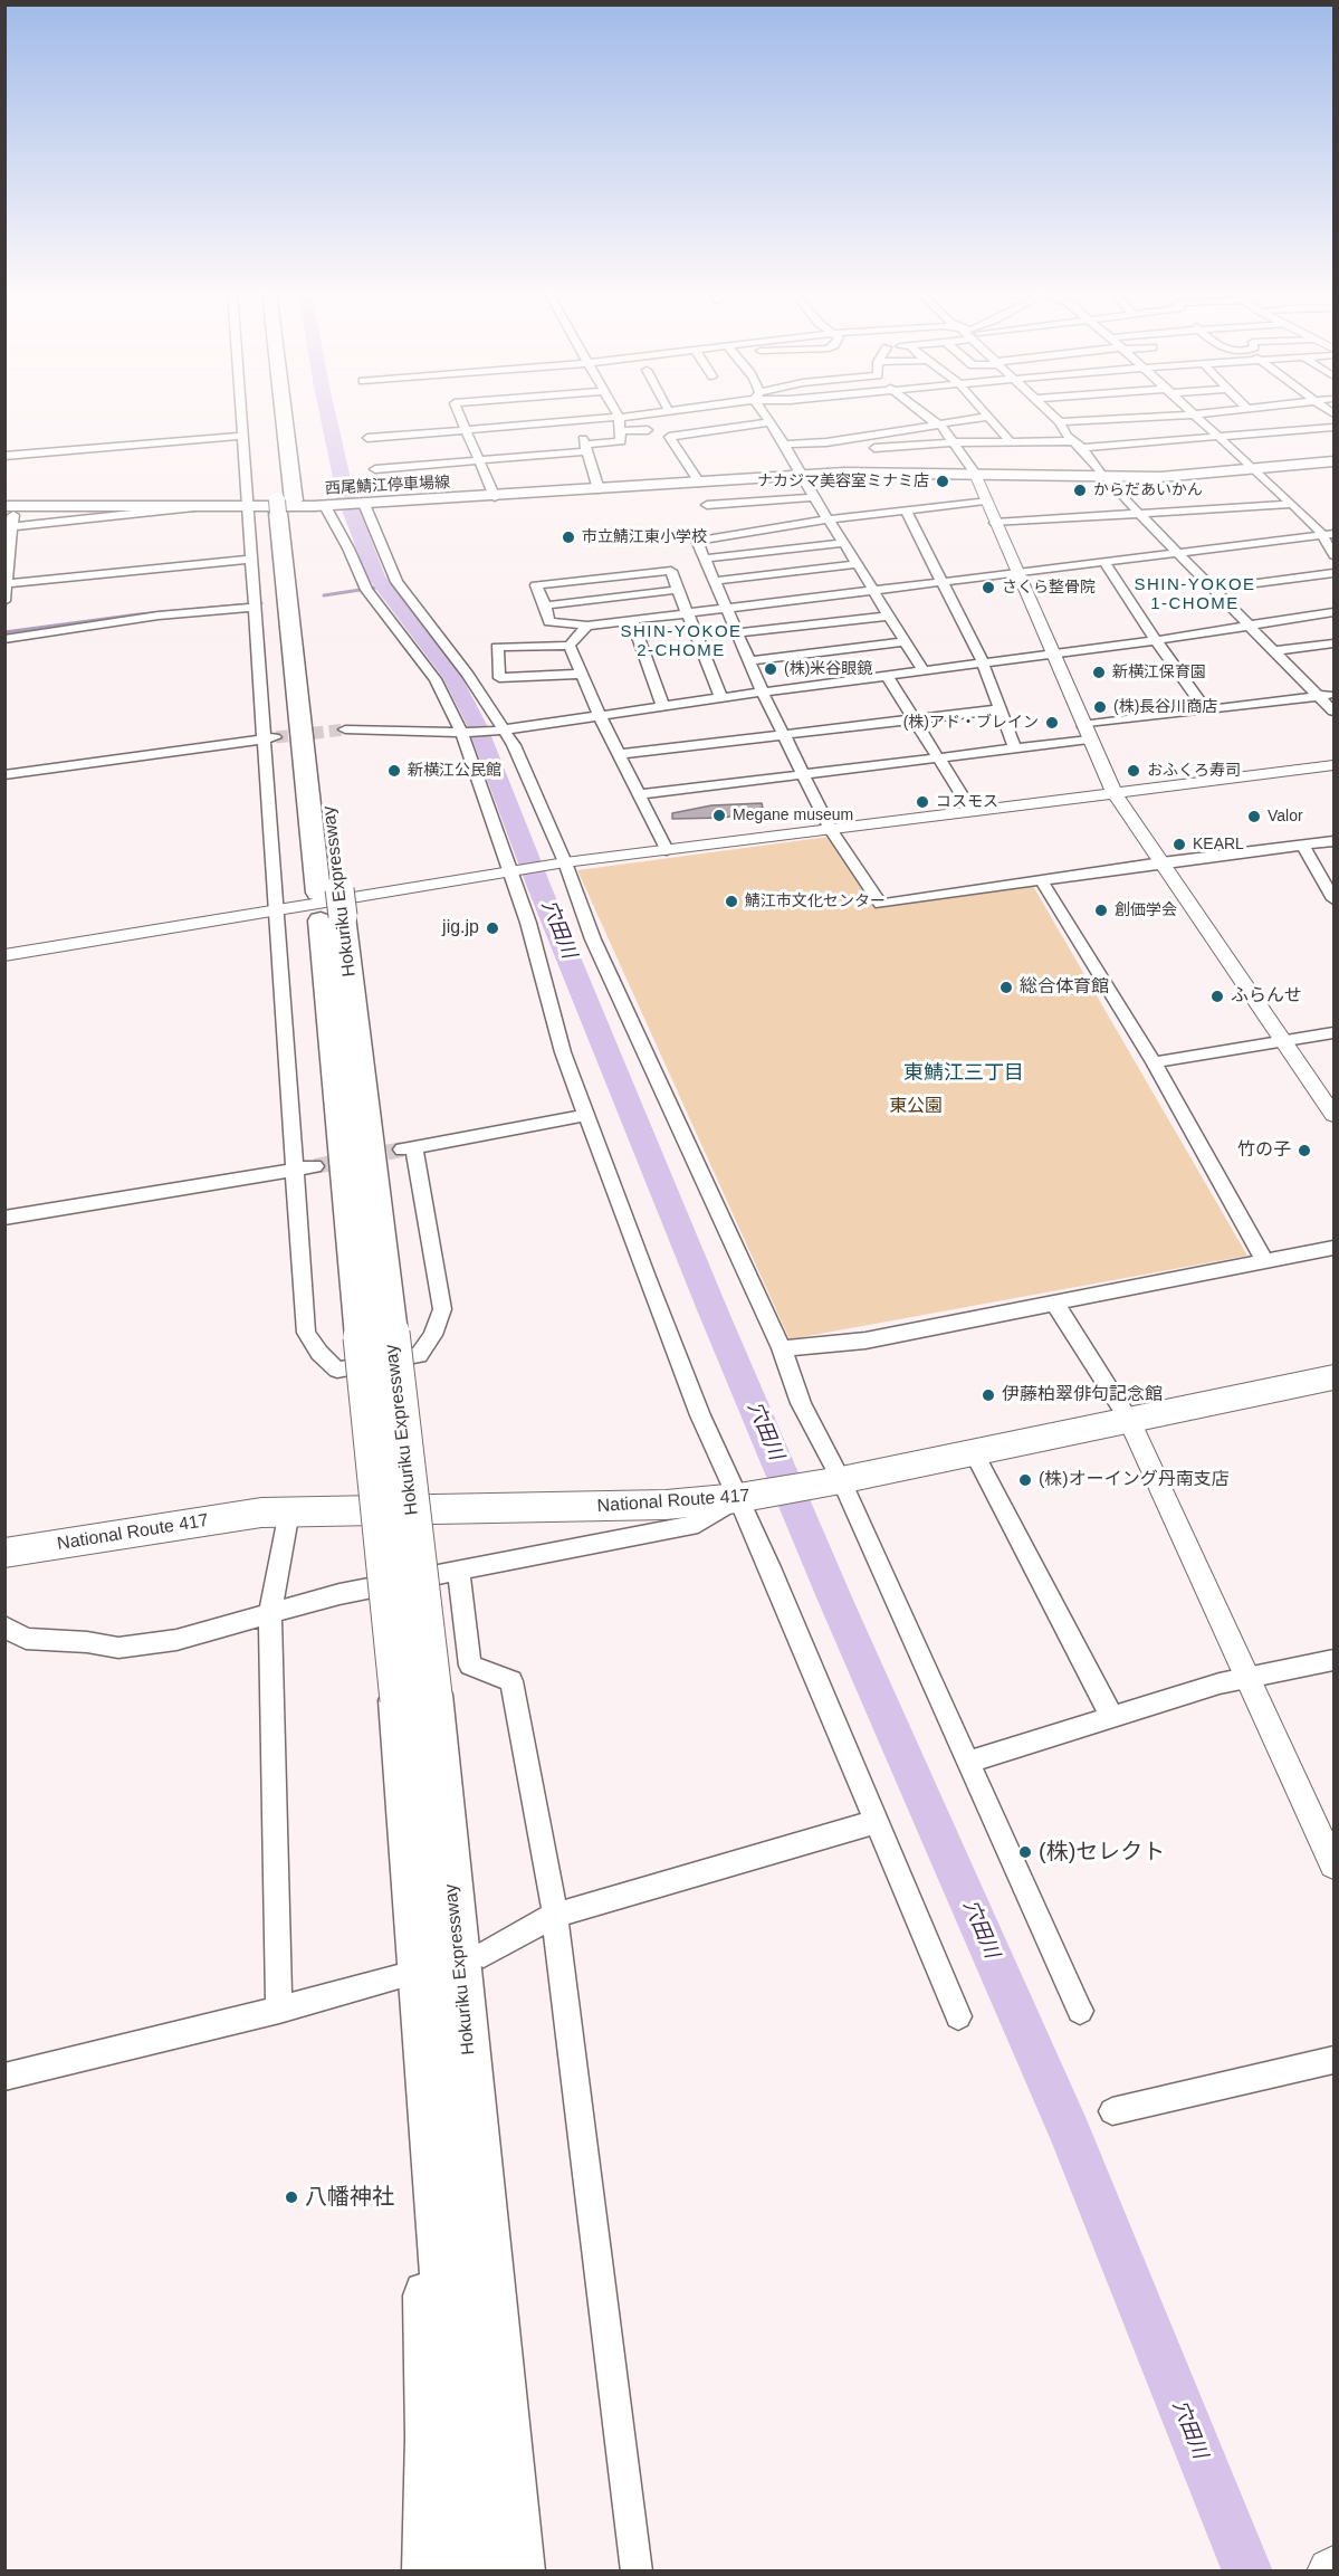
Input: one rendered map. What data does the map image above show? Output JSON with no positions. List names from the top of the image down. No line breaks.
{"streets":{"highway":["Hokuriku Expressway","National Route 417"],"main road":["西尾鯖江停車場線"]},"districts":["SHIN-YOKOE 1-CHOME","SHIN-YOKOE 2-CHOME","東鯖江三丁目"],"water":["穴田川"],"parks":["東公園"],"places":["ナカジマ美容室ミナミ店","からだあいかん","市立鯖江東小学校","さくら整骨院","(株)米谷眼鏡","新横江保育園","(株)長谷川商店","(株)アド・ブレイン","新横江公民館","おふくろ寿司","コスモス","Megane museum","Valor","KEARL","鯖江市文化センター","創価学会","jig.jp","総合体育館","ふらんせ","竹の子","伊藤柏翠俳句記念館","(株)オーイング丹南支店","(株)セレクト","八幡神社"]}
